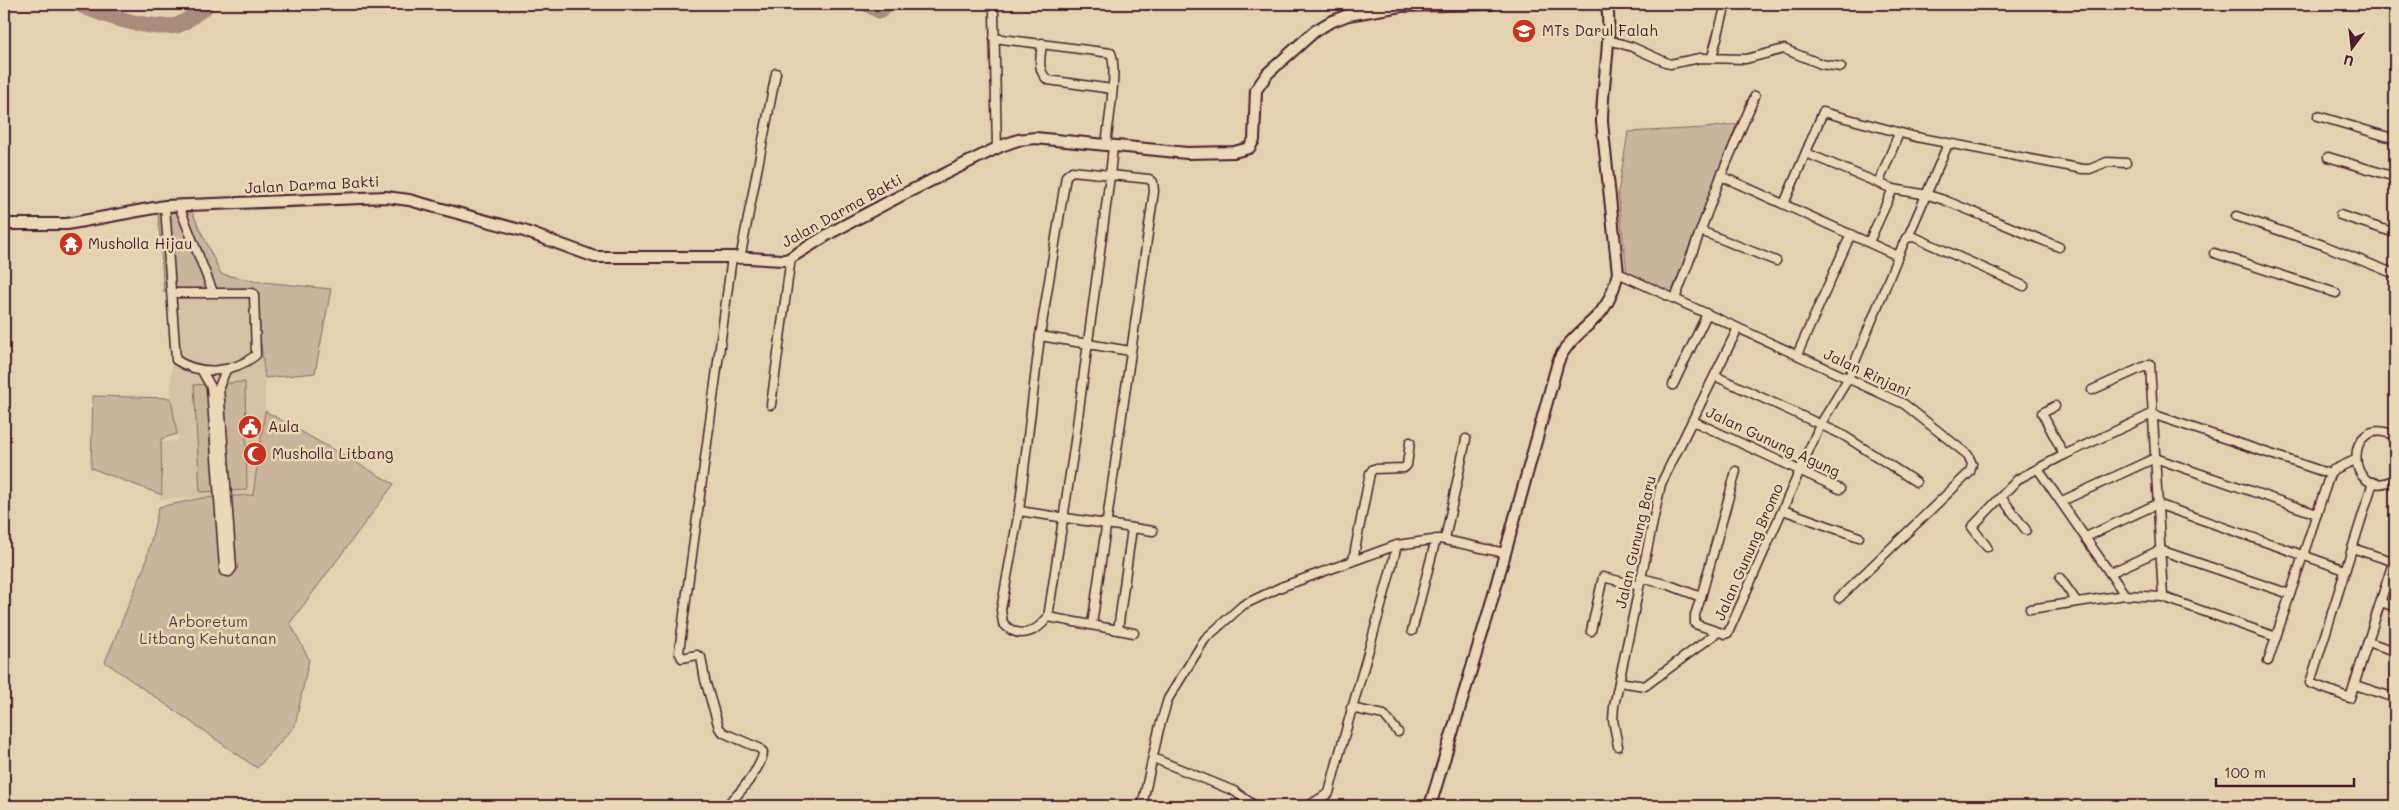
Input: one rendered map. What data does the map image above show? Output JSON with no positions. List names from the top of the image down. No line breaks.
{"streets":{"street":["Jalan Darma Bakti","Jalan Rinjani","Jalan Gunung Agung","Jalan Gunung Baru","Jalan Gunung Bromo"]},"crossings":[["Jalan Rinjani","Jalan Gunung Baru"],["Jalan Rinjani","Jalan Gunung Bromo"],["Jalan Gunung Agung","Jalan Gunung Baru"],["Jalan Gunung Agung","Jalan Gunung Bromo"]],"parks":["Arboretum Litbang Kehutanan"],"places":{"school or university":["MTs Darul Falah"],"temple":["Musholla Hijau"],"public building":["Aula"],"mosque":["Musholla Litbang"]},"scale_bar":"100 m","north":"bottom"}
